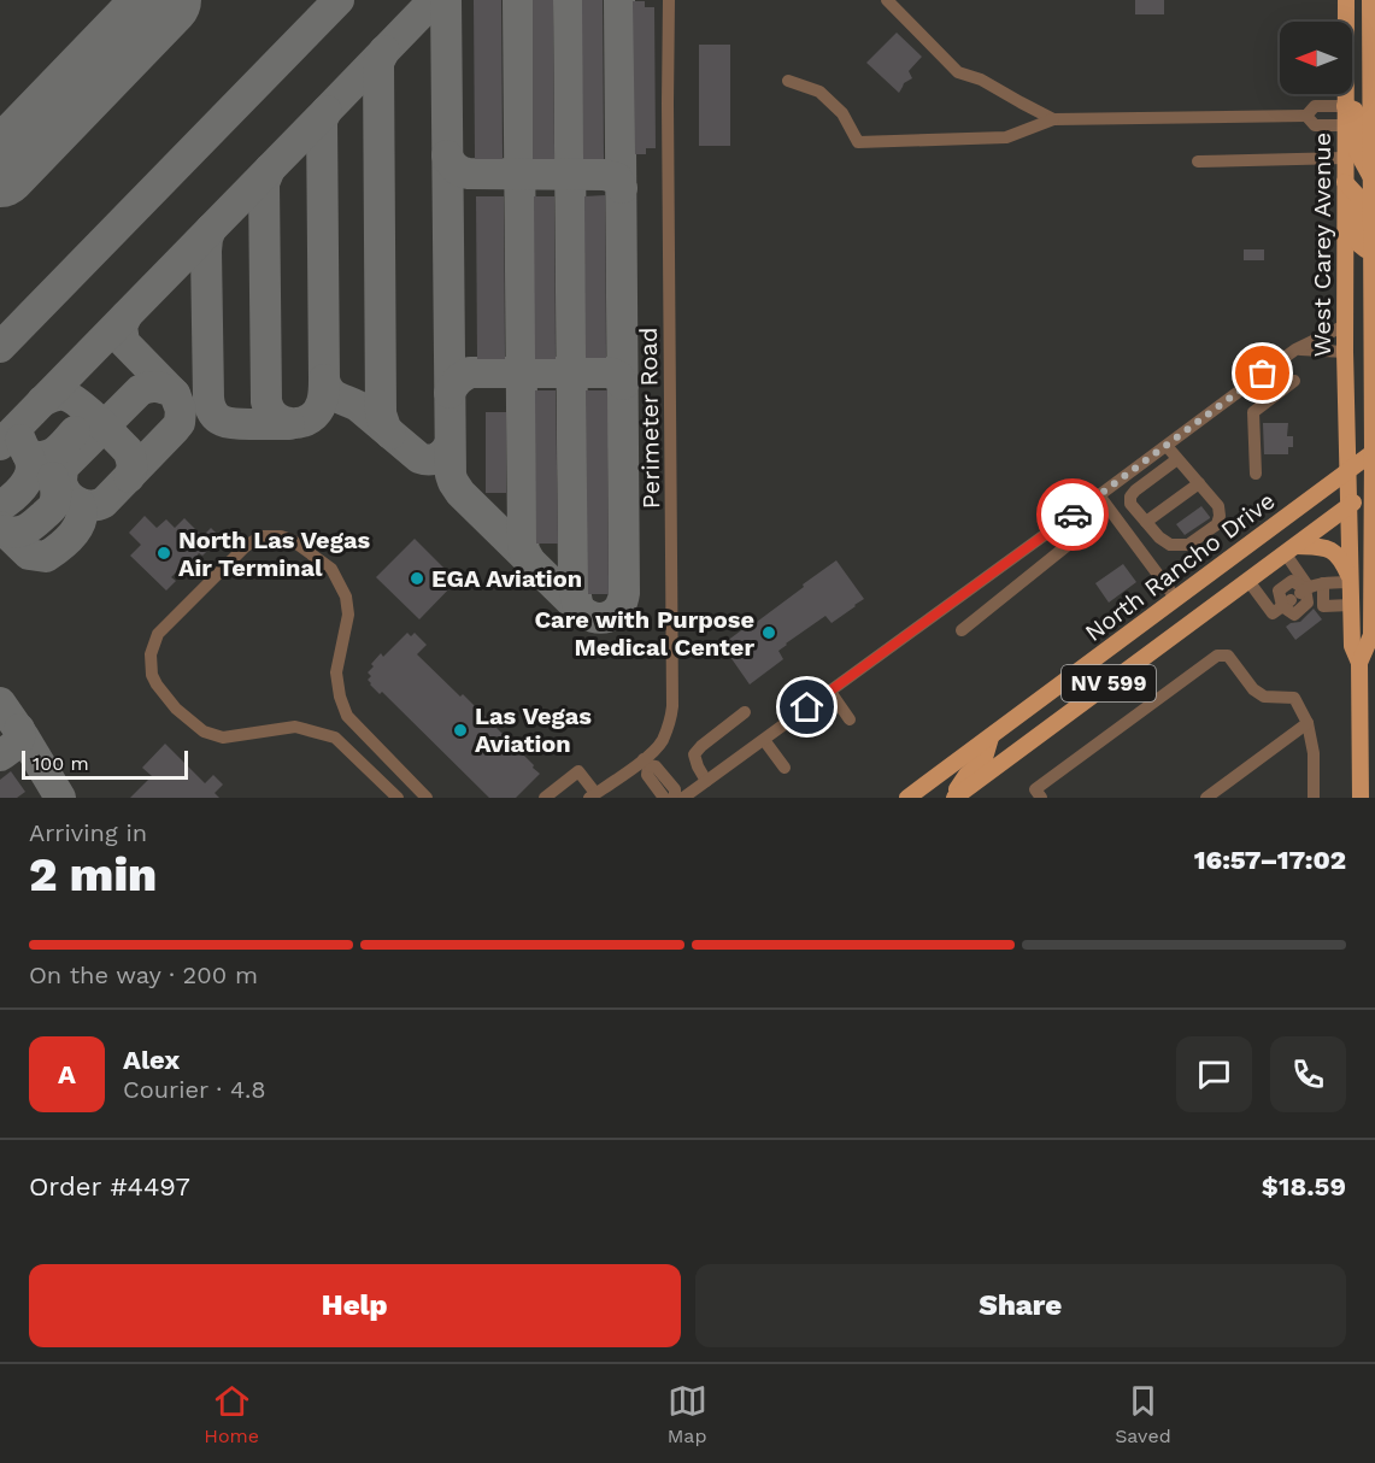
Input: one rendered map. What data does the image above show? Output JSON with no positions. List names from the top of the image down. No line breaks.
{"streets":{"main road":["West Carey Avenue","North Rancho Drive","NV 599"],"street":["Perimeter Road"]},"crossings":[["West Carey Avenue","North Rancho Drive"],["West Carey Avenue","NV 599"]],"places":["North Las Vegas Air Terminal","EGA Aviation","Care with Purpose Medical Center","Las Vegas Aviation"],"scale_bar":"100 m","north":"left","page":{"scale":"100 m","heading":["2 min","Arriving in","16:57–17:02"],"panel":["Alex","Courier · 4.8","Order #4497","$18.59"],"bar":"On the way · 200 m","round":"A","buttons":["Help","Share"],"tabs":["Home","Map","Saved"]}}
